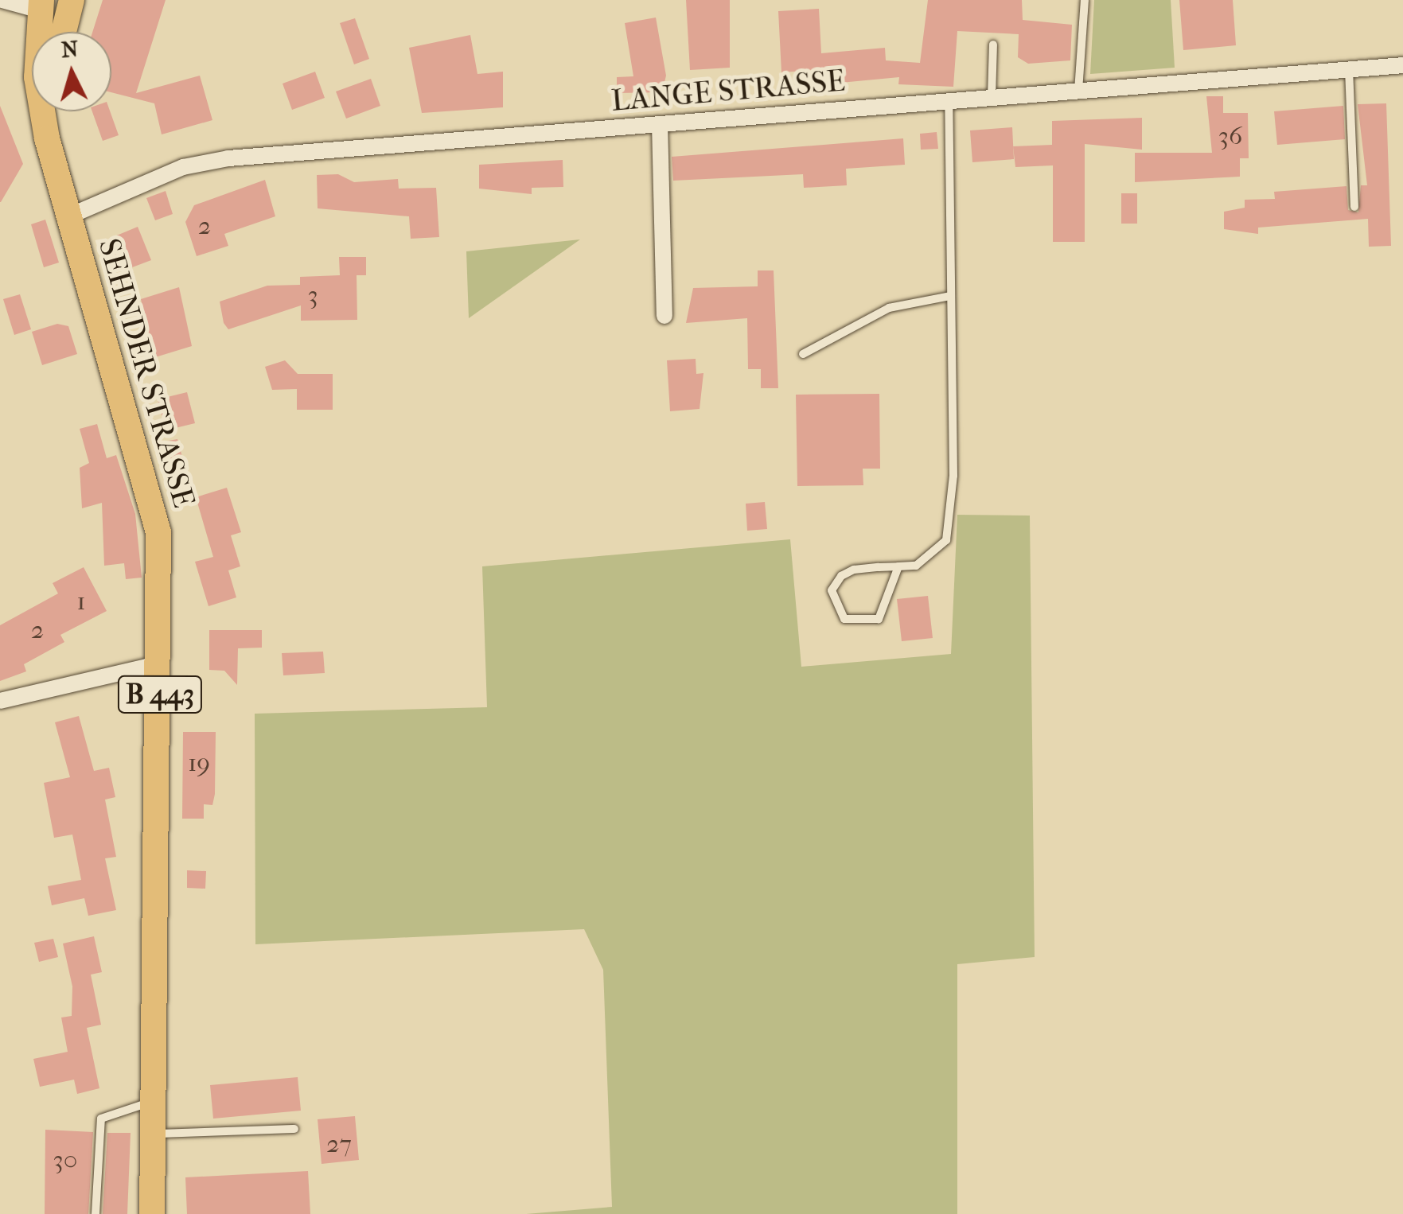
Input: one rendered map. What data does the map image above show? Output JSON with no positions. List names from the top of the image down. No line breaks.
{"streets":{"main road":["SEHNDER STRASSE","B 443"],"street":["LANGE STRASSE"]},"crossings":[["LANGE STRASSE","SEHNDER STRASSE"]],"house_numbers":["36","2","3","1","2","19","27","30"],"north":"top"}
